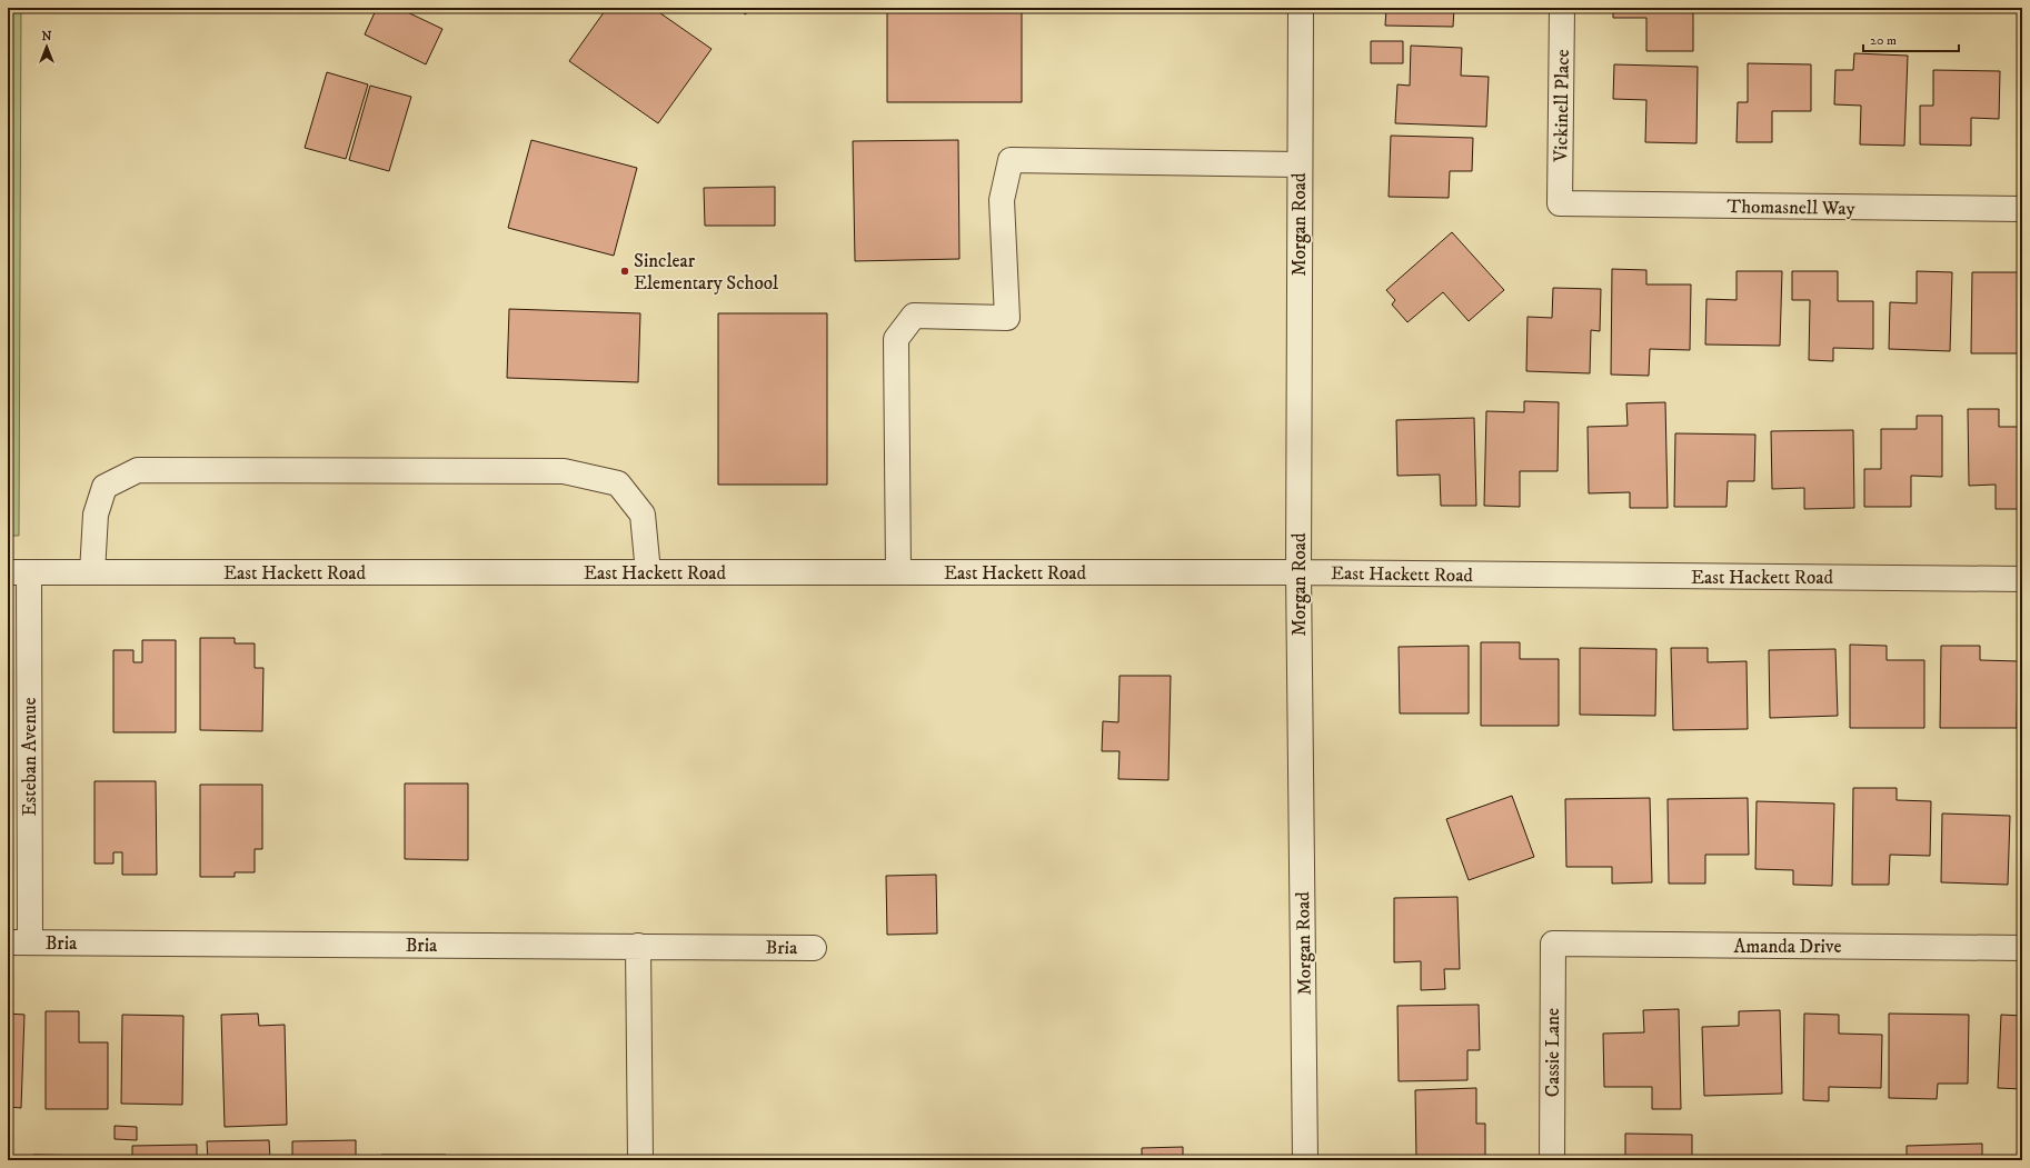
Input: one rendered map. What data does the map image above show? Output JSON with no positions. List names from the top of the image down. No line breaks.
{"streets":{"street":["Vickinell Place","Thomasnell Way","Morgan Road","East Hackett Road","Esteban Avenue","Bria","Amanda Drive","Cassie Lane"]},"crossings":[["Vickinell Place","Thomasnell Way"],["Morgan Road","East Hackett Road"],["East Hackett Road","Esteban Avenue"],["Esteban Avenue","Bria"],["Amanda Drive","Cassie Lane"]],"places":["Sinclear Elementary School"],"scale_bar":"20 m","north":"top"}
